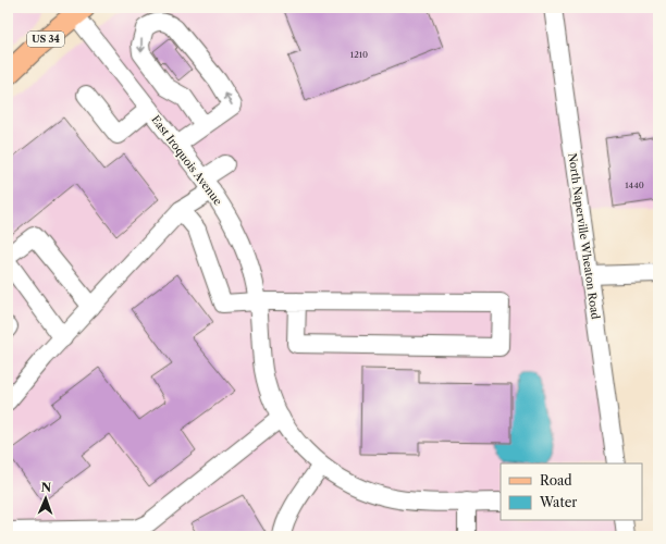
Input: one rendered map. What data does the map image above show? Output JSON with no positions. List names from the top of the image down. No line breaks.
{"streets":{"main road":["US 34"],"street":["East Iroquois Avenue","North Naperville Wheaton Road"]},"crossings":[["US 34","East Iroquois Avenue"]],"house_numbers":["1210","1440"],"legend":["Road","Water"],"north":"top"}
